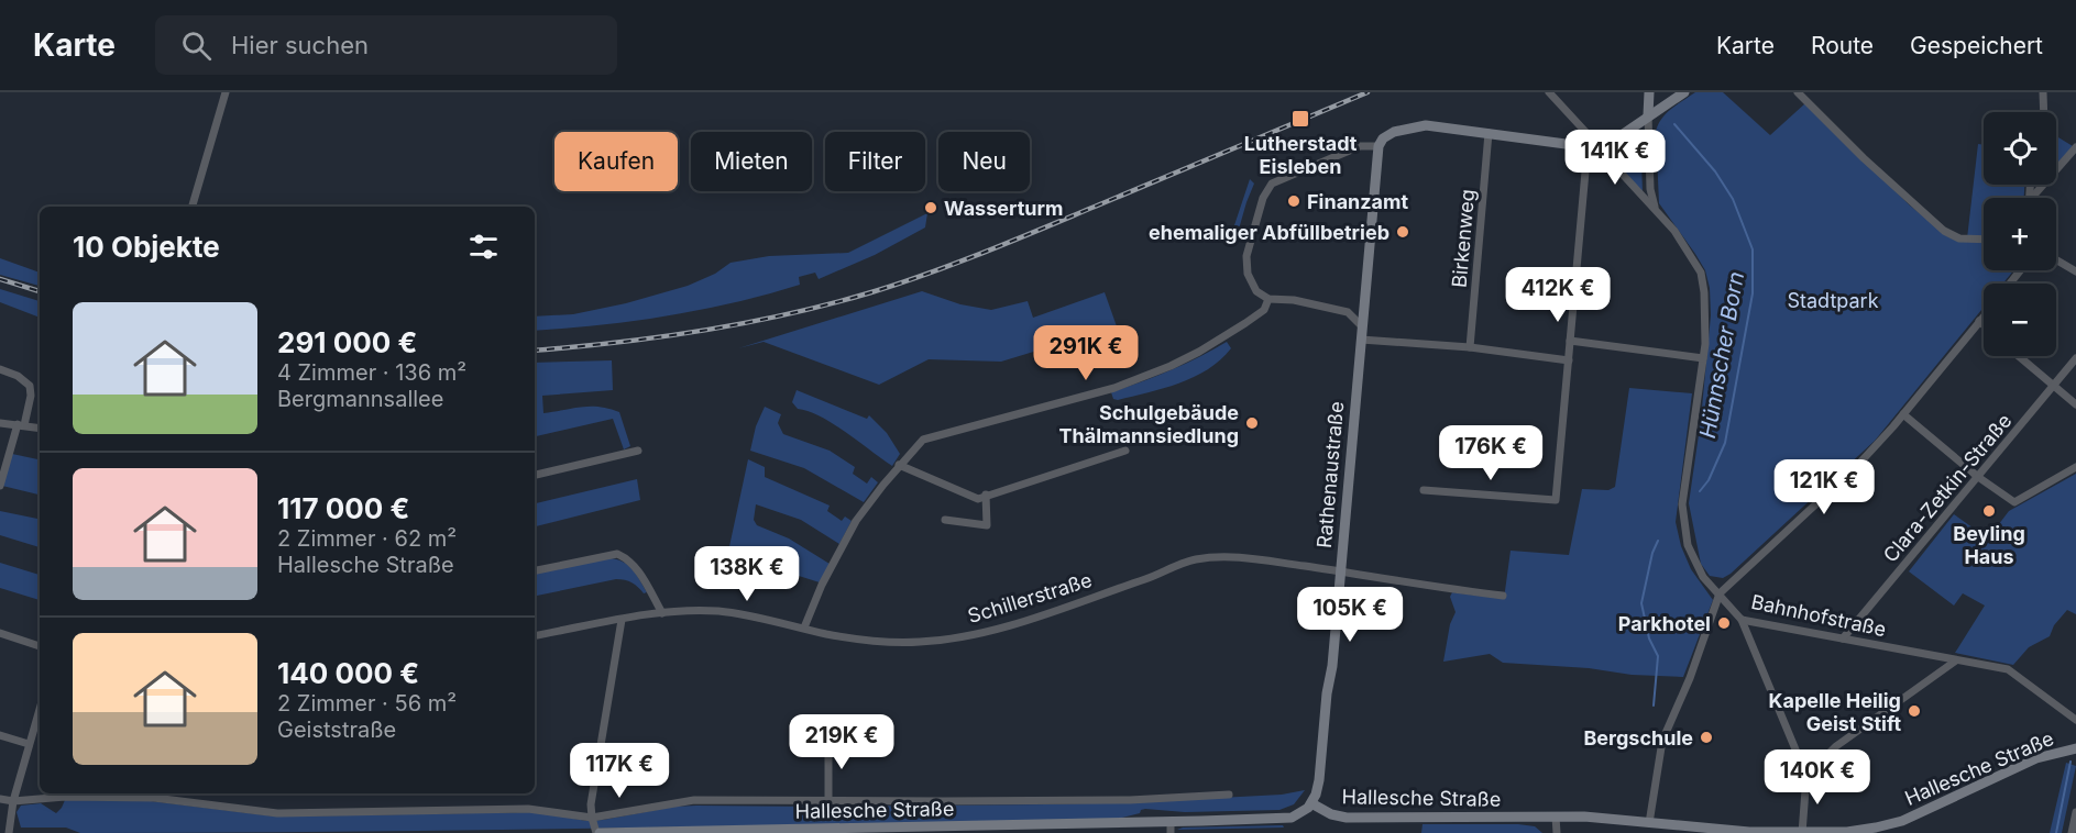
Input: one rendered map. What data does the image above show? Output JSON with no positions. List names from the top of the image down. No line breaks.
{"streets":{"main road":["Rathenaustraße","Hallesche Straße"],"street":["Birkenweg","Clara-Zetkin-Straße","Schillerstraße","Bahnhofstraße"]},"crossings":[["Rathenaustraße","Schillerstraße"],["Rathenaustraße","Hallesche Straße"],["Clara-Zetkin-Straße","Bahnhofstraße"]],"water":["Hünnscher Born"],"parks":["Stadtpark"],"places":{"transit":["Lutherstadt Eisleben"],"other":["Finanzamt","Wasserturm","ehemaliger Abfüllbetrieb","Schulgebäude Thälmannsiedlung","Beyling Haus","Parkhotel","Kapelle Heilig Geist Stift","Bergschule"]},"page":{"header":"Karte","search":"Hier suchen","nav":["Karte","Route","Gespeichert"],"map_buttons":["+","−"],"price":["141K €","412K €","291K €","176K €","121K €","138K €","105K €","219K €","117K €","140K €"],"chip":["Kaufen","Mieten","Filter","Neu"],"heading":"10 Objekte","list":[{"name":"291 000 €","note":"4 Zimmer · 136 m² · Bergmannsallee"},{"name":"117 000 €","note":"2 Zimmer · 62 m² · Hallesche Straße"},{"name":"140 000 €","note":"2 Zimmer · 56 m² · Geiststraße"}]}}
